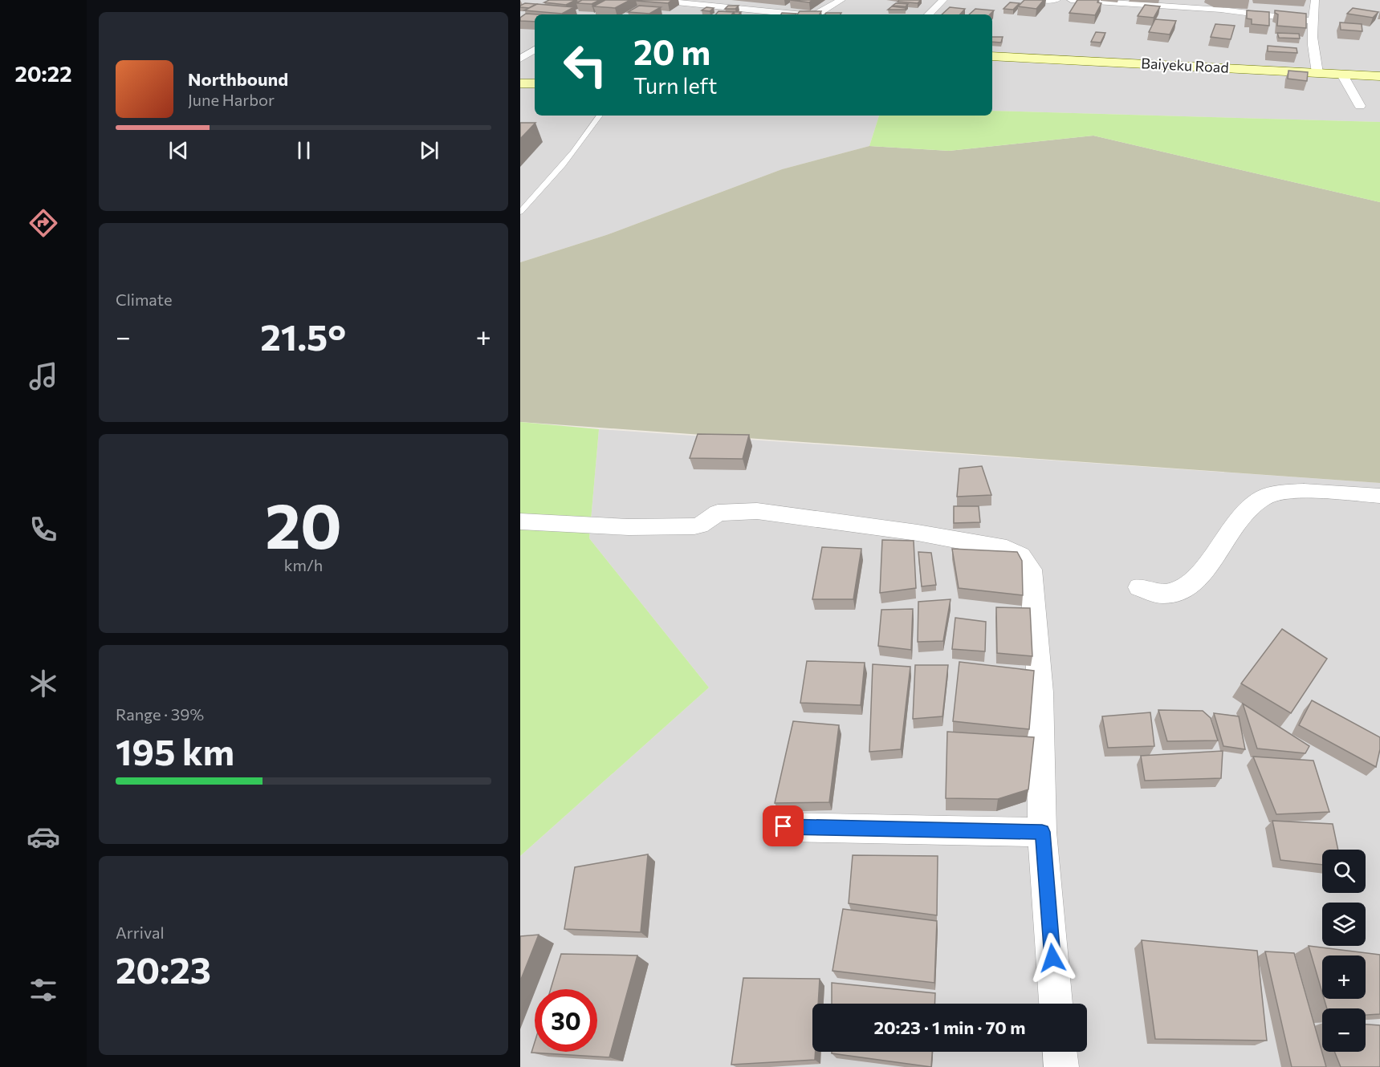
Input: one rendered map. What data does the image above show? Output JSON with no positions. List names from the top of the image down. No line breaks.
{"streets":{"main road":["Baiyeku Road"]},"page":{"tabs":"20:22","turn":["20 m","Turn left"],"song":["Northbound","June Harbor"],"tile":["Climate",["20","km/h"],["Range · 39%","195 km"],["Arrival","20:23"]],"heat":["−","21.5°","+"],"map_buttons":["+","−"],"limit":"30","trip":"20:23 · 1 min · 70 m"}}
